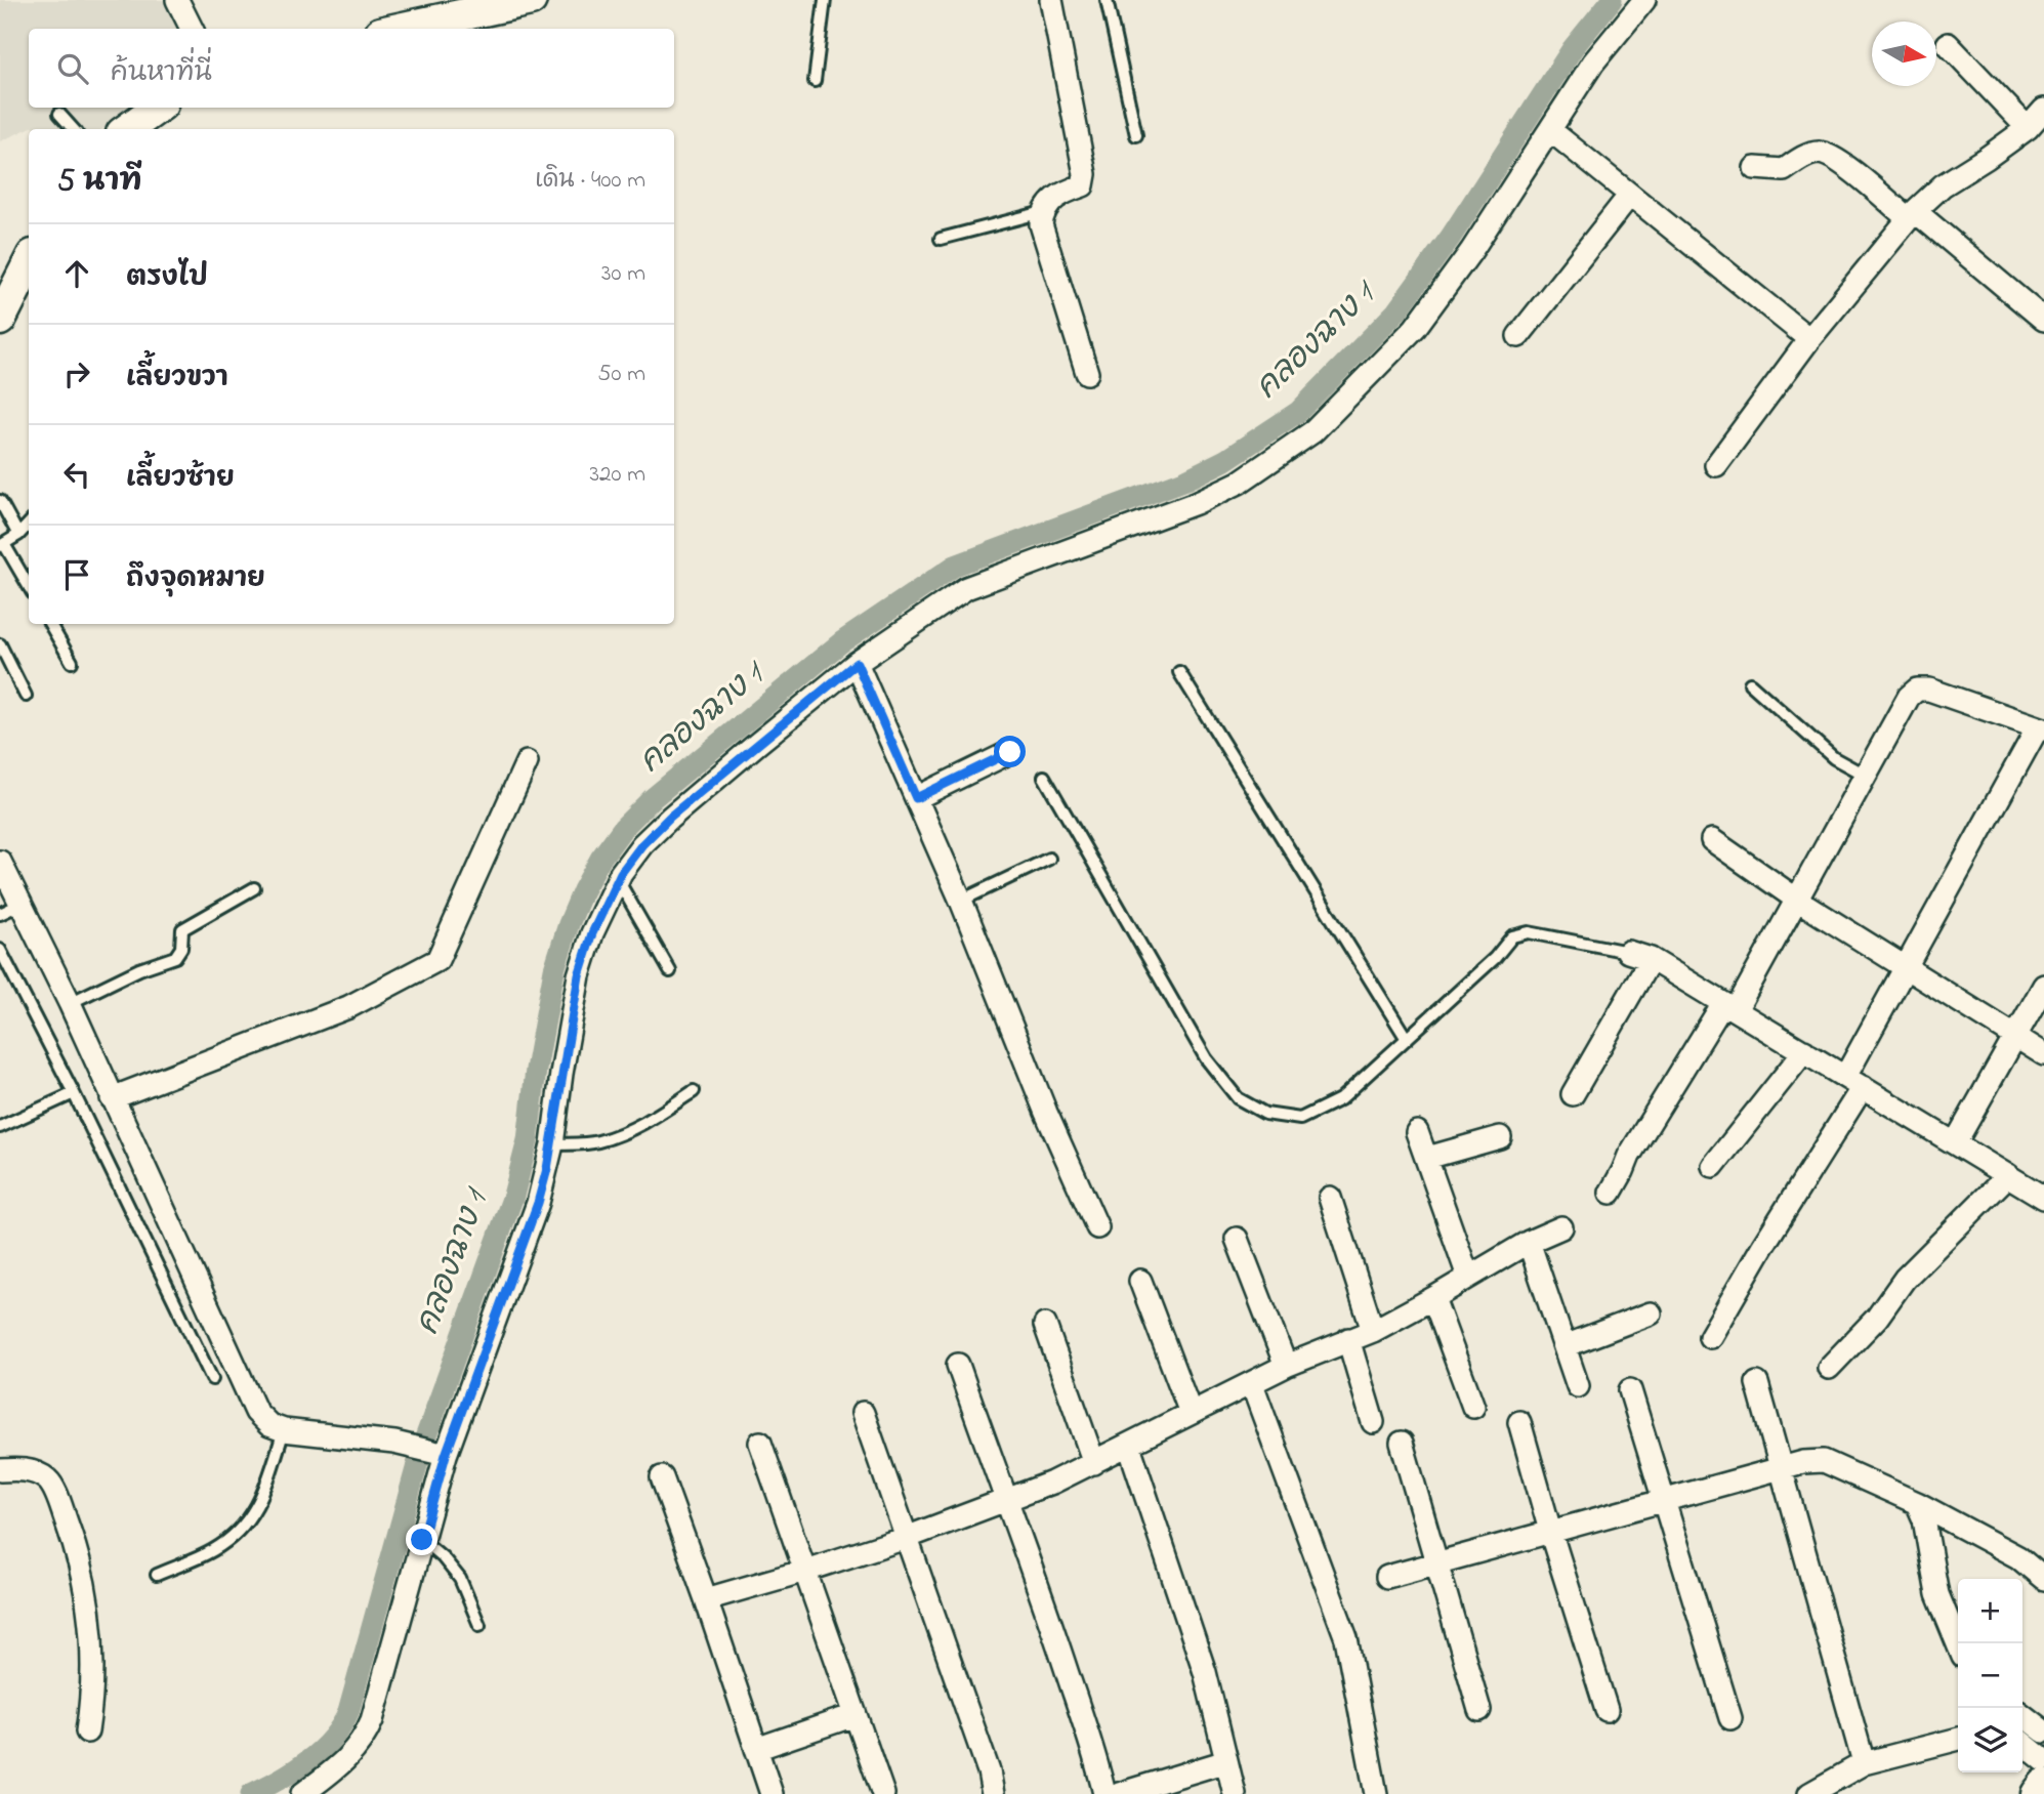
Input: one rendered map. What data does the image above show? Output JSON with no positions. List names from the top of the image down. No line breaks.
{"water":["คลองฉาง 1"],"north":"right","page":{"search":"ค้นหาที่นี่","heading":["5 นาที","เดิน · 400 m"],"list":[["ตรงไป","30 m"],["เลี้ยวขวา","50 m"],["เลี้ยวซ้าย","320 m"],"ถึงจุดหมาย"],"map_buttons":["+","−"]}}
